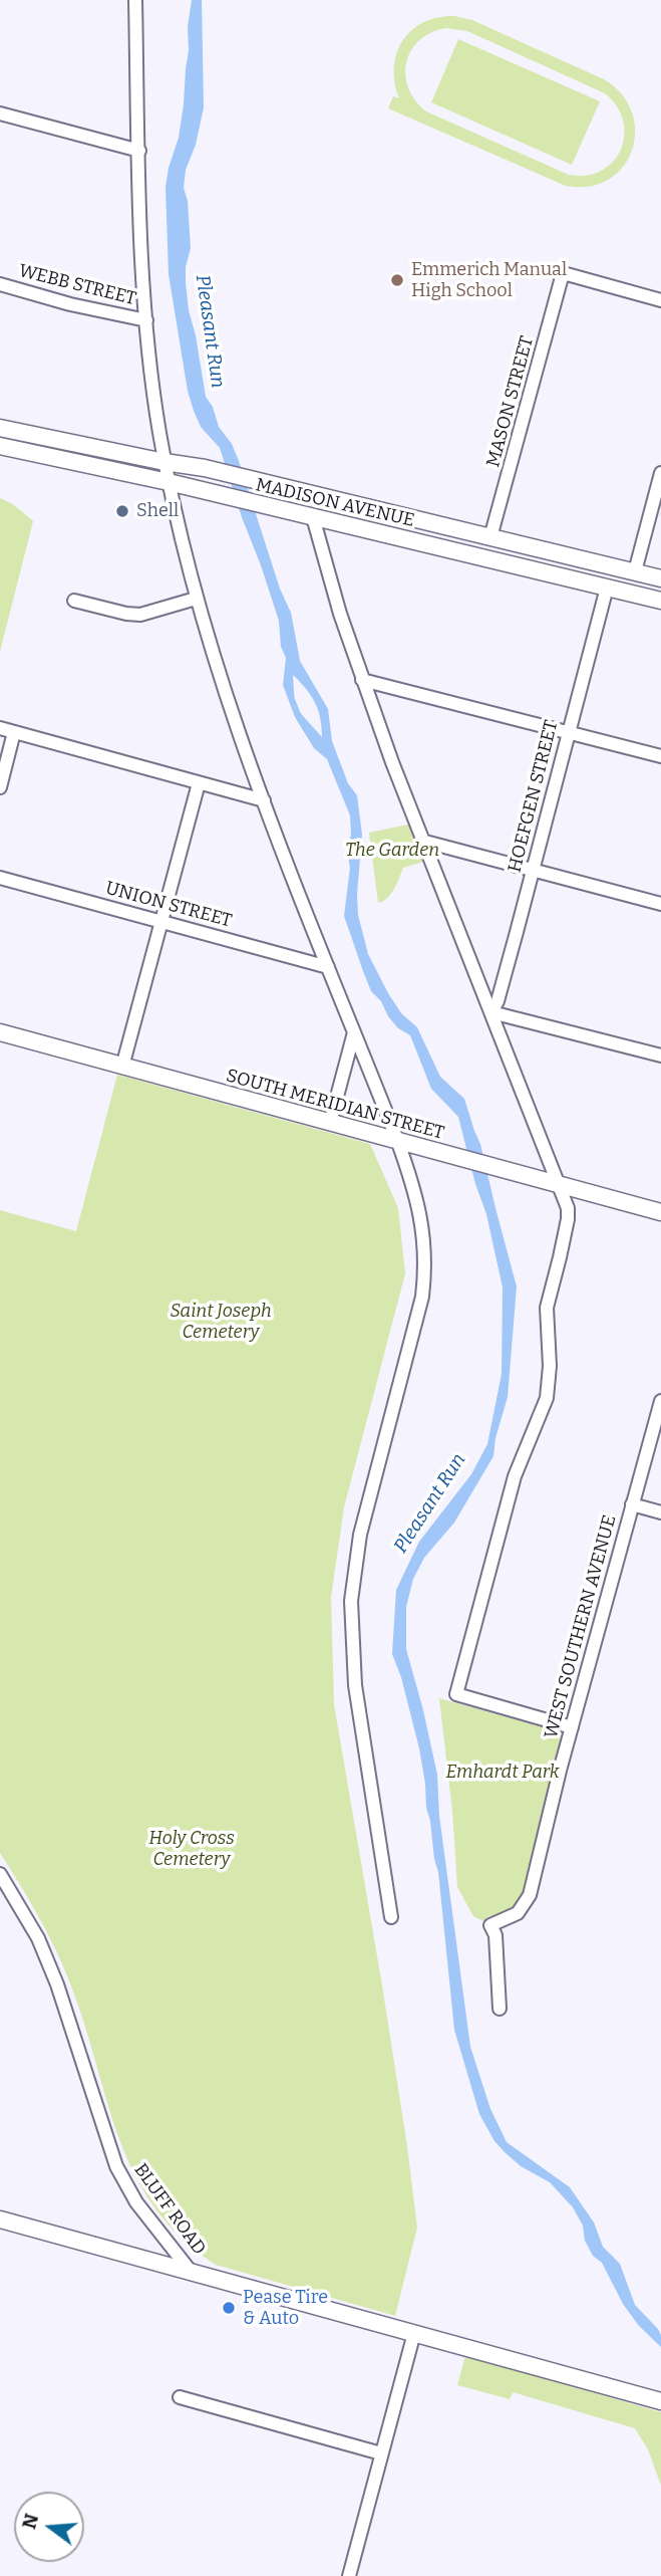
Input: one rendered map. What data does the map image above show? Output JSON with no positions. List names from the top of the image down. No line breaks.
{"streets":{"main road":["MADISON AVENUE","SOUTH MERIDIAN STREET","BLUFF ROAD"],"street":["WEBB STREET","MASON STREET","HOEFGEN STREET","UNION STREET","WEST SOUTHERN AVENUE"]},"crossings":[["MASON STREET","MADISON AVENUE"],["MADISON AVENUE","HOEFGEN STREET"]],"water":["Pleasant Run"],"parks":["The Garden","Saint Joseph Cemetery","Emhardt Park","Holy Cross Cemetery"],"places":["Emmerich Manual High School","Shell","Pease Tire & Auto"],"north":"left"}
